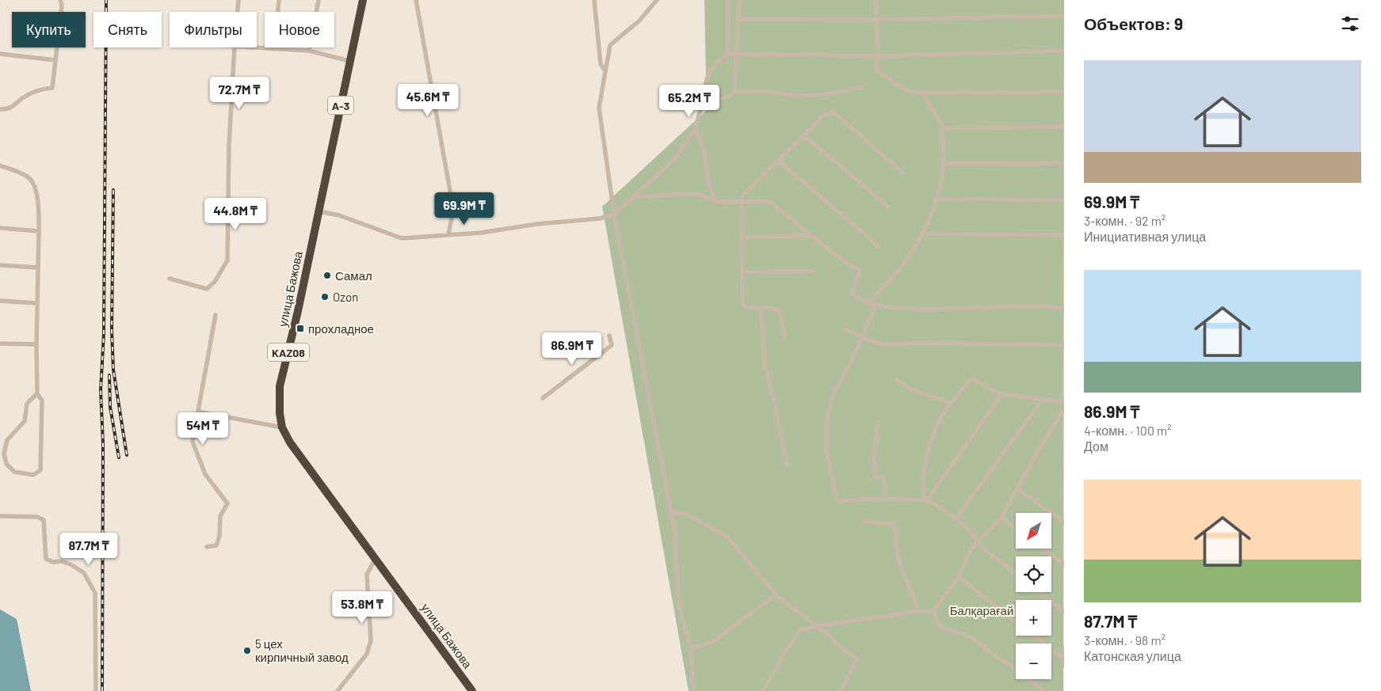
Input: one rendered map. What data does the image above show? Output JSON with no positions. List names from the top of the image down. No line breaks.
{"streets":{"highway":["A-3","улица Бажова","KAZ08"]},"parks":["Балқарағай"],"places":{"other":["Самал","Ozon","5 цех кирпичный завод"],"transit":["прохладное"]},"north":"bottom left","page":{"heading":"Объектов: 9","chip":["Купить","Снять","Фильтры","Новое"],"list":[{"name":"69.9M ₸","note":"3-комн. · 92 m² · Инициативная улица"},{"name":"86.9M ₸","note":"4-комн. · 100 m² · Дом"},{"name":"87.7M ₸","note":"3-комн. · 98 m² · Катонская улица"}],"price":["72.7M ₸","45.6M ₸","65.2M ₸","69.9M ₸","44.8M ₸","86.9M ₸","54M ₸","87.7M ₸","53.8M ₸"],"map_buttons":["+","−"]}}
